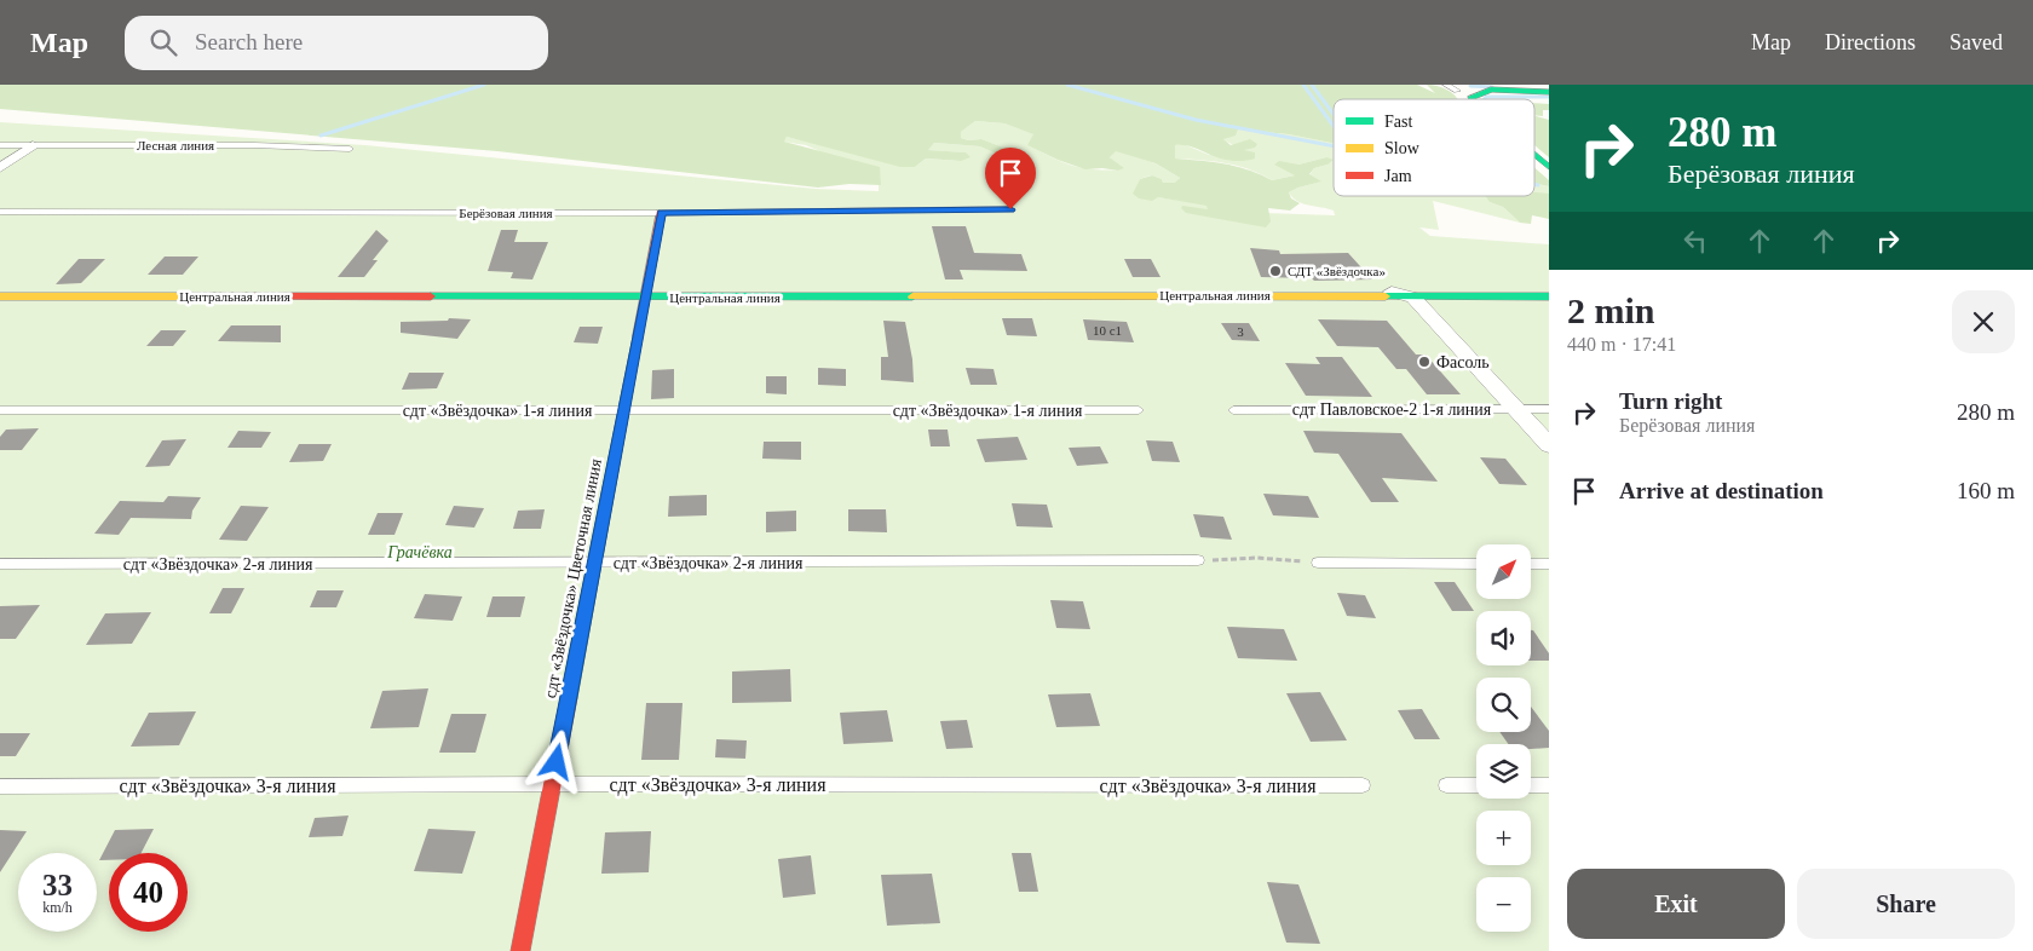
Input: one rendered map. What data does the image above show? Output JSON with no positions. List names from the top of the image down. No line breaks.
{"streets":{"street":["Центральная линия","сдт «Звёздочка» Цветочная линия"],"lane":["Лесная линия","Берёзовая линия","сдт Павловское-2 1-я линия","сдт «Звёздочка» 1-я линия","сдт «Звёздочка» 2-я линия","сдт «Звёздочка» 3-я линия"]},"crossings":[["Берёзовая линия","сдт «Звёздочка» Цветочная линия"],["Центральная линия","сдт «Звёздочка» Цветочная линия"],["сдт «Звёздочка» 1-я линия","сдт «Звёздочка» Цветочная линия"],["сдт «Звёздочка» 2-я линия","сдт «Звёздочка» Цветочная линия"],["сдт «Звёздочка» Цветочная линия","сдт «Звёздочка» 3-я линия"]],"parks":["Грачёвка"],"places":["СДТ «Звёздочка»","Фасоль"],"house_numbers":["10 с1","3"],"legend":["Fast","Slow","Jam"],"north":"top right","page":{"header":"Map","search":"Search here","nav":["Map","Directions","Saved"],"turn":["280 m","Берёзовая линия"],"heading":["2 min","440 m · 17:41"],"list":[{"name":"Turn right","note":"Берёзовая линия","value":"280 m"},{"name":"Arrive at destination","value":"160 m"}],"map_buttons":["+","−"],"speed":"33 km/h","limit":"40","buttons":["Exit","Share"]}}
